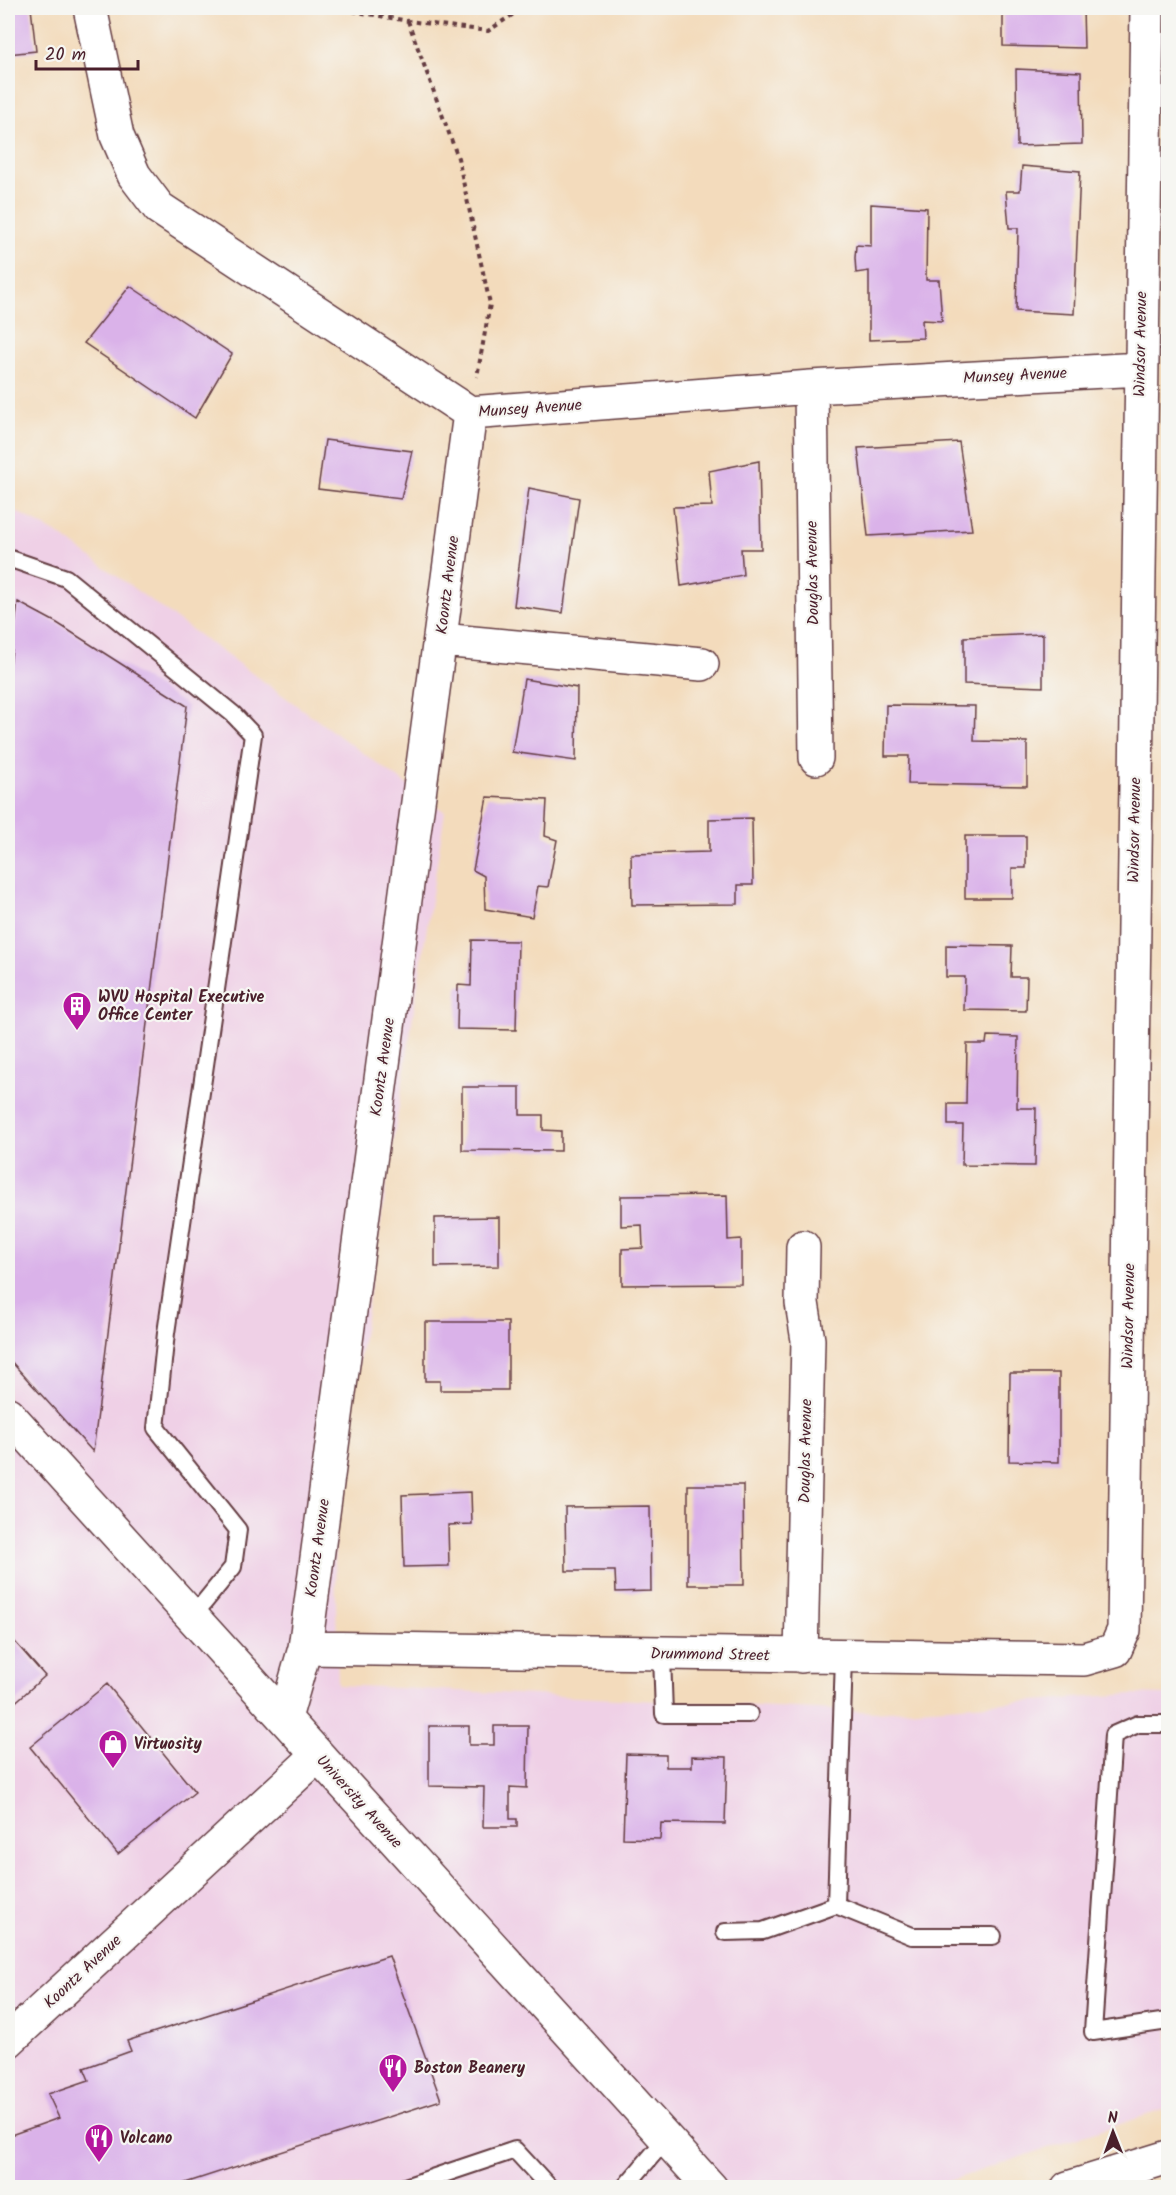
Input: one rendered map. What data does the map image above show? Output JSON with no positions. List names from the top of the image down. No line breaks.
{"streets":{"street":["Windsor Avenue","Munsey Avenue","Douglas Avenue","Koontz Avenue","Drummond Street","University Avenue"]},"crossings":[["Windsor Avenue","Munsey Avenue"],["Windsor Avenue","Drummond Street"],["Munsey Avenue","Douglas Avenue"],["Munsey Avenue","Koontz Avenue"],["Douglas Avenue","Drummond Street"],["Koontz Avenue","Drummond Street"],["Koontz Avenue","University Avenue"]],"places":{"building":["WVU Hospital Executive Office Center"],"shop":["Virtuosity"],"restaurant":["Boston Beanery","Volcano"]},"scale_bar":"20 m","north":"top"}
